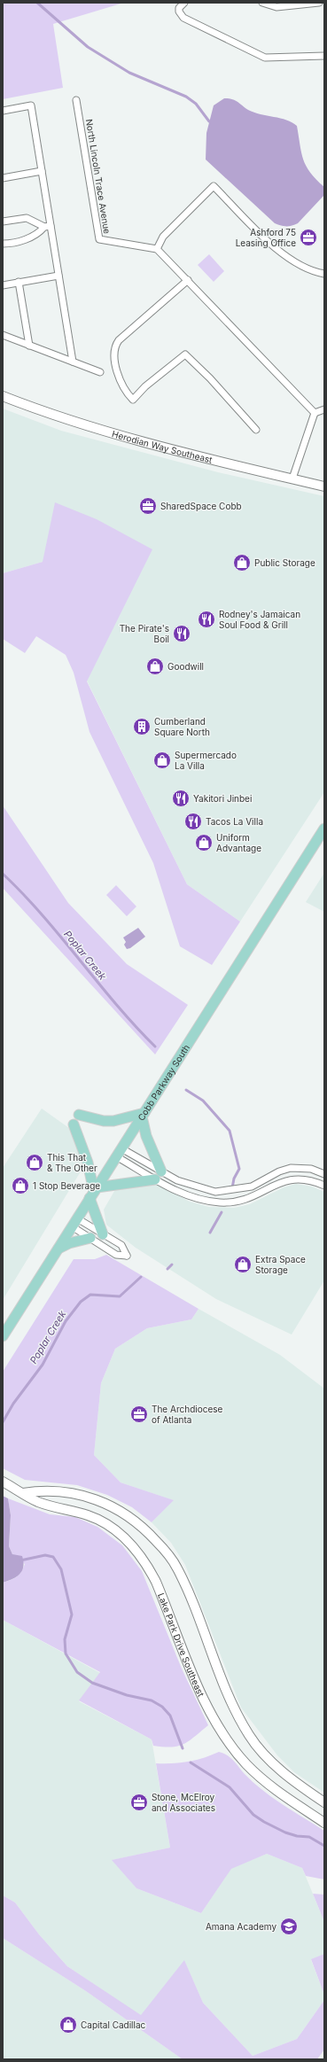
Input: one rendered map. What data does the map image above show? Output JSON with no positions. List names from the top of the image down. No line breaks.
{"streets":{"main road":["Cobb Parkway South"],"street":["North Lincoln Trace Avenue","Herodian Way Southeast","Lake Park Drive Southeast"]},"water":["Poplar Creek"],"places":{"office":["Ashford 75 Leasing Office","SharedSpace Cobb","The Archdiocese of Atlanta","Stone, McElroy and Associates"],"shop":["Public Storage","Goodwill","Supermercado La Villa","Uniform Advantage","This That & The Other","1 Stop Beverage","Extra Space Storage","Capital Cadillac"],"restaurant":["Rodney's Jamaican Soul Food & Grill","The Pirate's Boil","Yakitori Jinbei","Tacos La Villa"],"building":["Cumberland Square North"],"school or university":["Amana Academy"]}}
